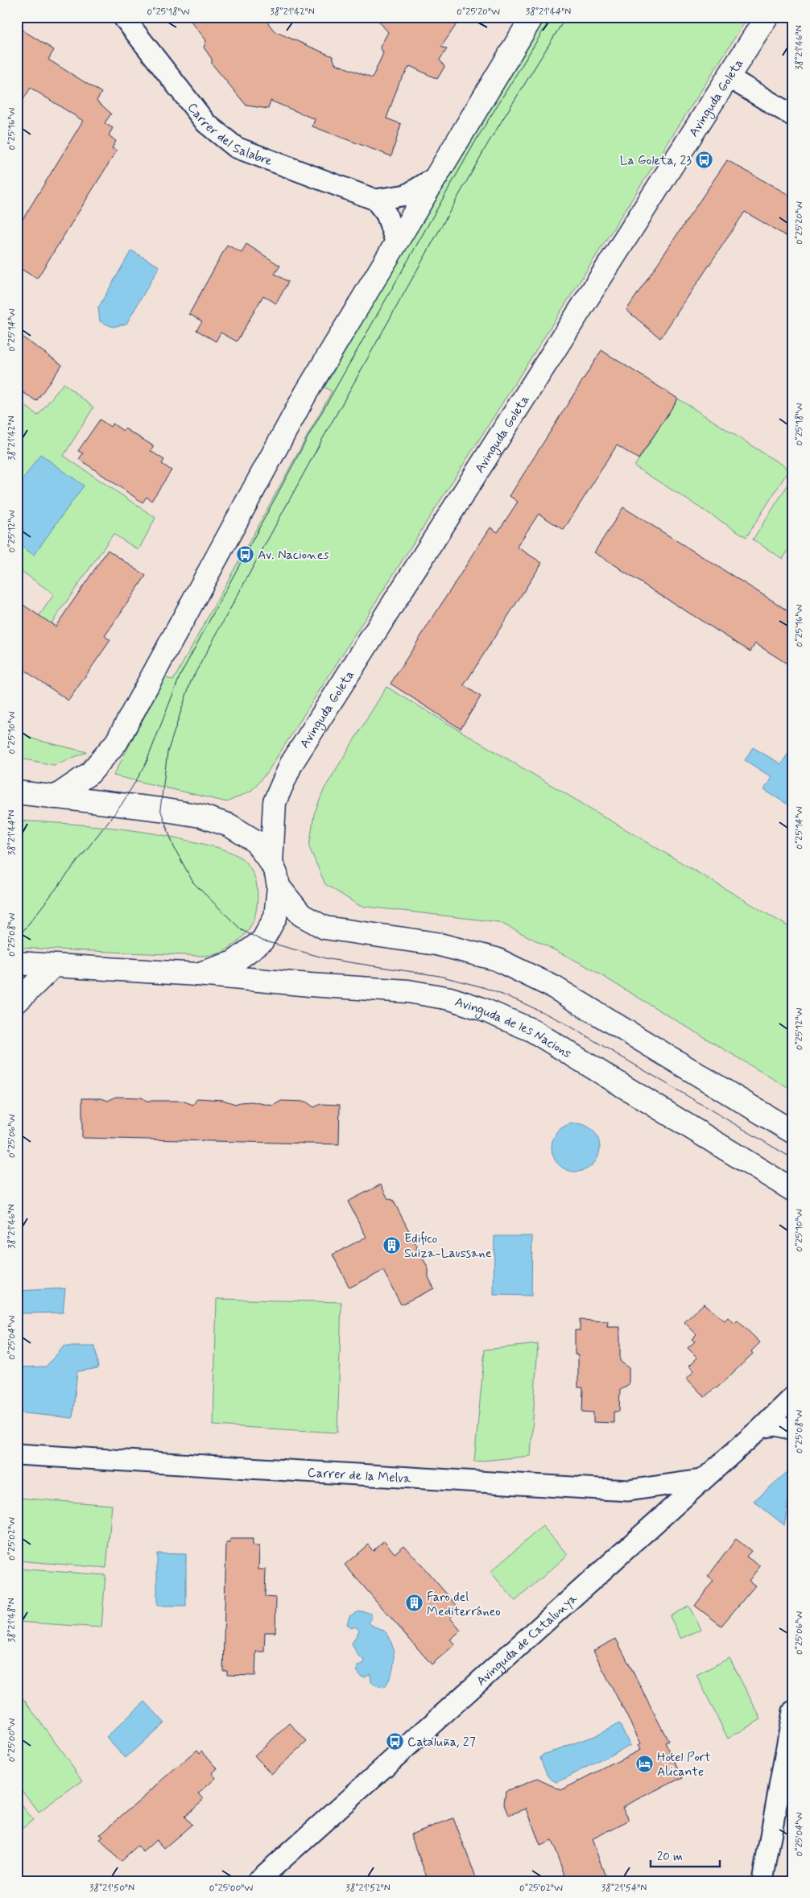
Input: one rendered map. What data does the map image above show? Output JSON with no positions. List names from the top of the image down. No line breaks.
{"streets":{"main road":["Avinguda Goleta","Avinguda de les Nacions"],"street":["Carrer del Salabre","Carrer de la Melva","Avinguda de Catalunya"]},"crossings":[["Carrer de la Melva","Avinguda de Catalunya"]],"places":{"bus stop":["La Goleta, 23","Av. Naciones","Cataluña, 27"],"building":["Edifico Suiza-Laussane","Faro del Mediterráneo"],"hotel":["Hotel Port Alicante"]},"scale_bar":"20 m","coordinates":["0°25'18\"W","38°21'42\"N","0°25'20\"W","38°21'44\"N","38°21'46\"N","0°25'16\"W","0°25'14\"W","0°25'12\"W","0°25'10\"W","0°25'08\"W","0°25'06\"W","0°25'04\"W","0°25'02\"W","38°21'48\"N","0°25'00\"W","38°21'50\"N","38°21'52\"N","38°21'54\"N"]}
